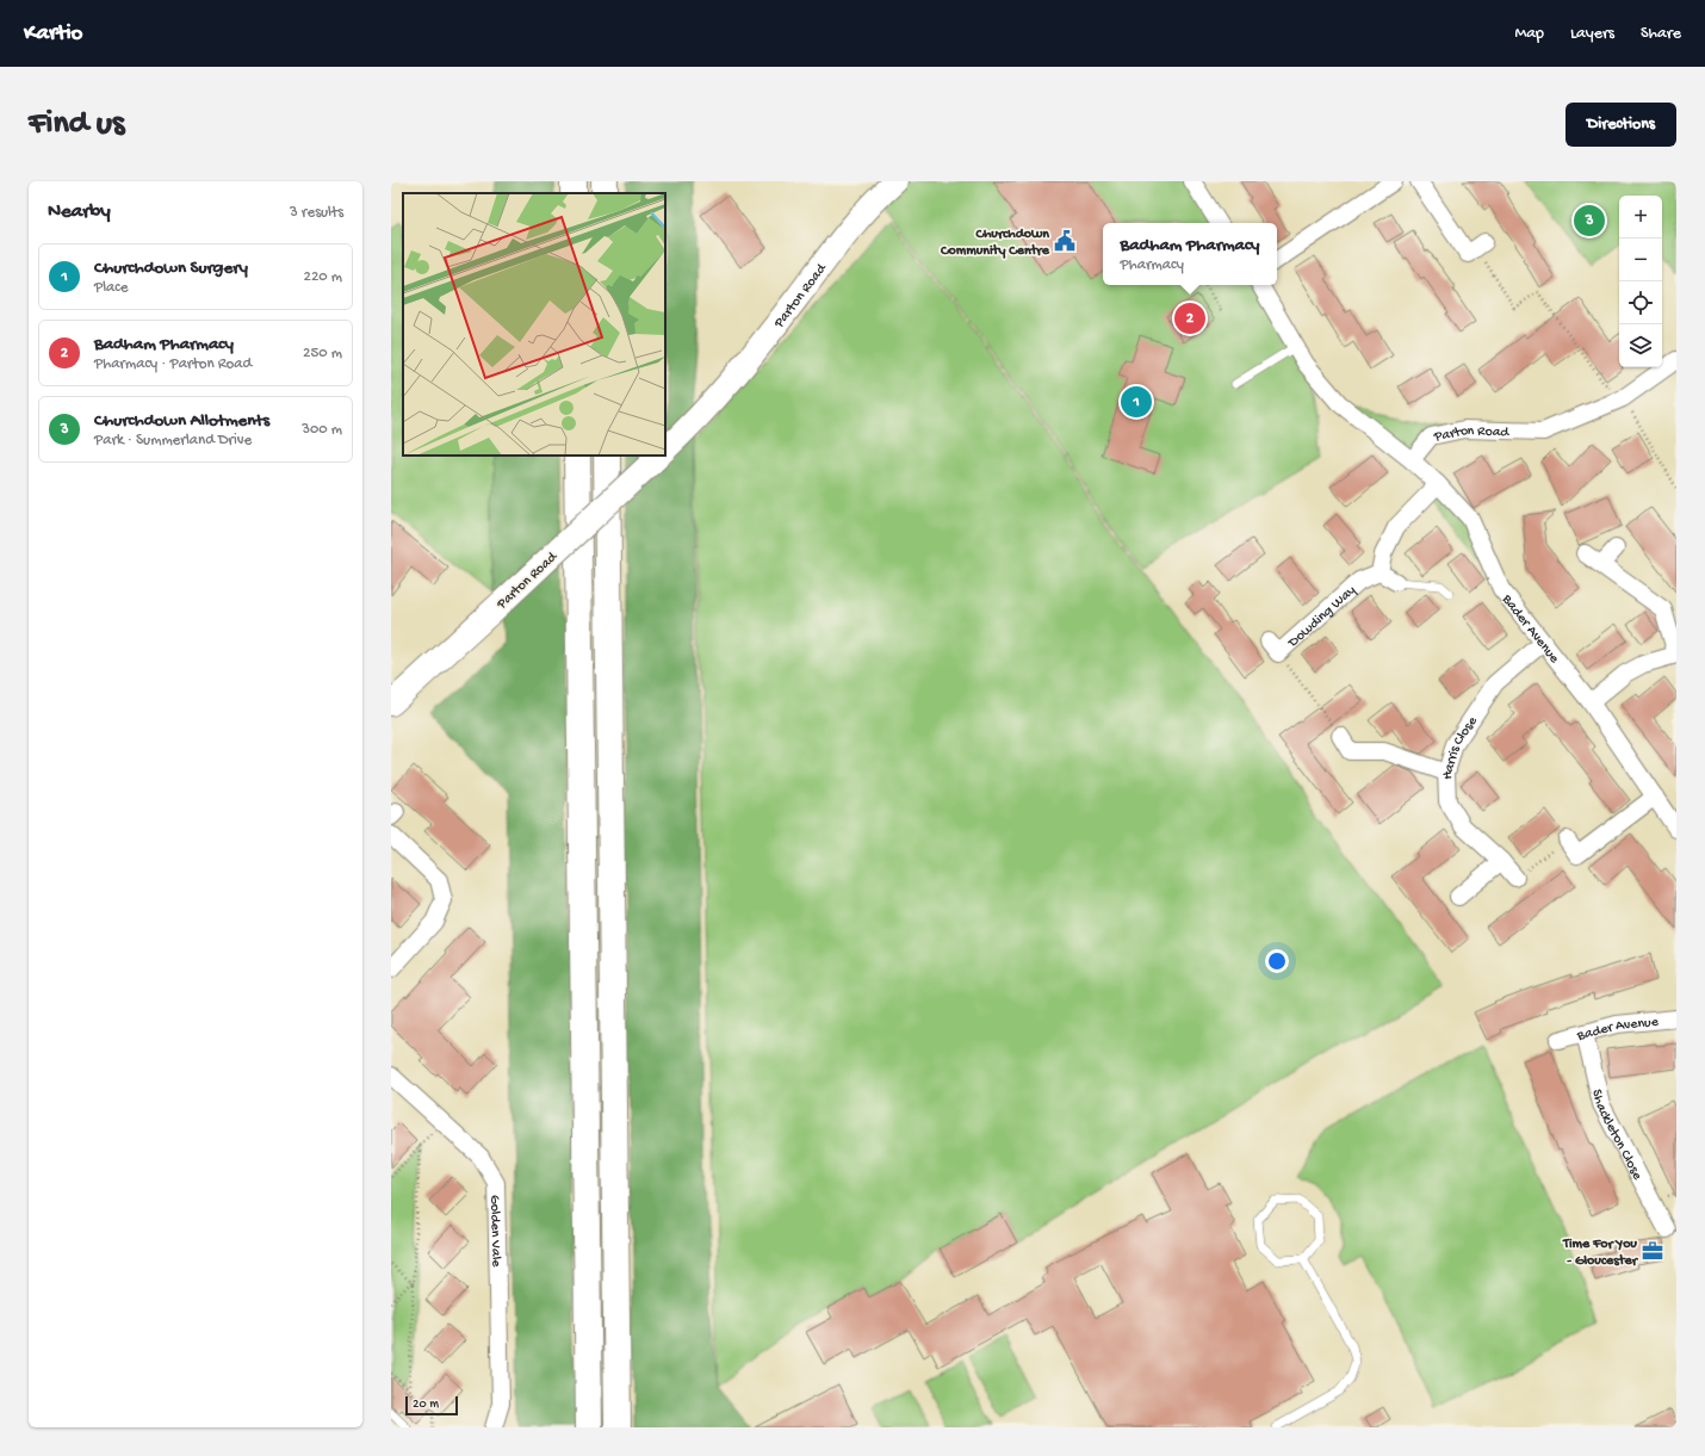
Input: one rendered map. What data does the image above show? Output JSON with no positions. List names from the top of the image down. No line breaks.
{"streets":{"street":["Parton Road","Dowding Way","Bader Avenue","Harris Close","Shackleton Close","Golden Vale"]},"crossings":[["Parton Road","Bader Avenue"],["Bader Avenue","Harris Close"],["Bader Avenue","Shackleton Close"]],"places":{"public building":["Churchdown Community Centre"],"office":["Time For You - Gloucester"]},"scale_bar":"20 m","page":{"header":"Kartio","nav":["Map","Layers","Share"],"buttons":"Directions","title":"Find us","heading":["Nearby","3 results"],"map_buttons":["+","−"],"pins":["3","2","1"],"popup":["Badham Pharmacy","Pharmacy"],"list":[{"mark":"1","name":"Churchdown Surgery","note":"Place","value":"220 m"},{"mark":"2","name":"Badham Pharmacy","note":"Pharmacy · Parton Road","value":"250 m"},{"mark":"3","name":"Churchdown Allotments","note":"Park · Summerland Drive","value":"300 m"}],"scale":"20 m"}}
